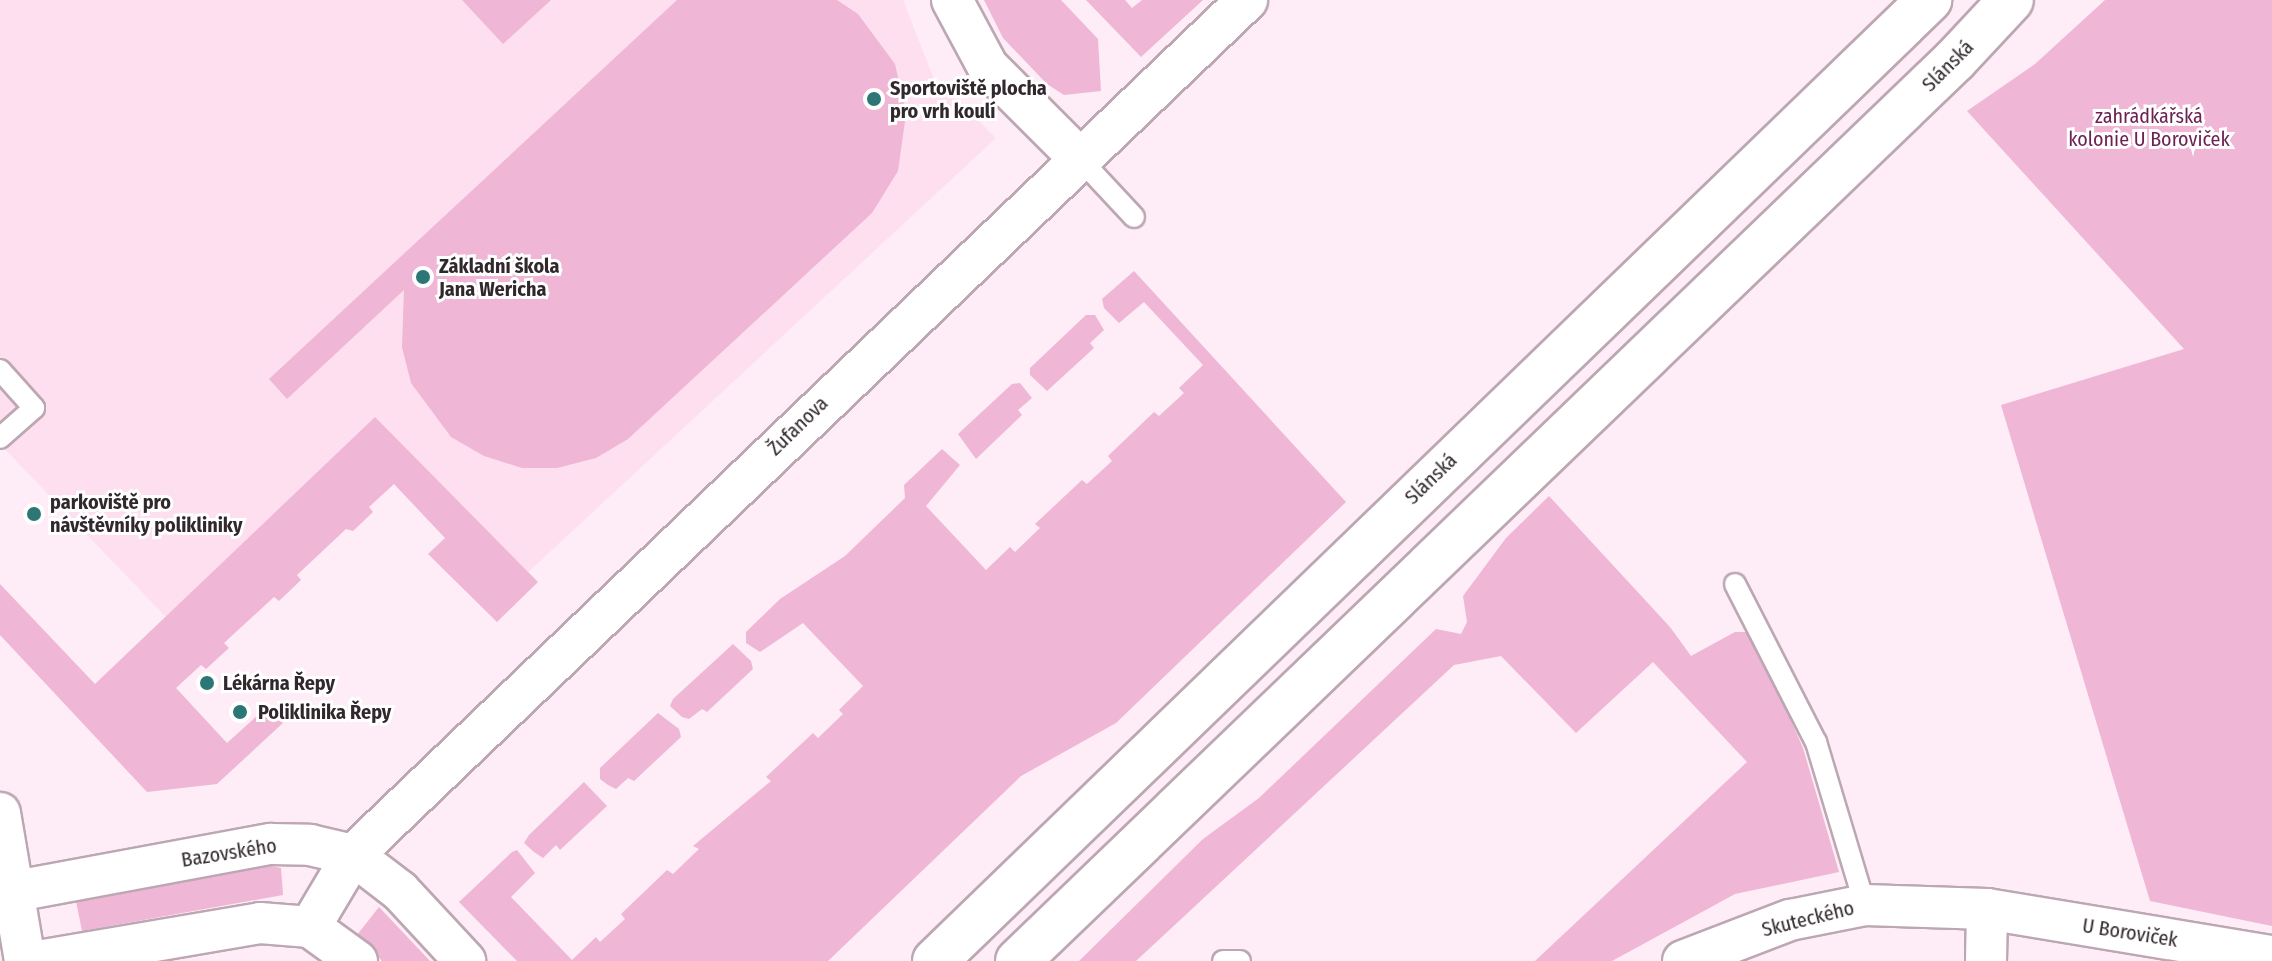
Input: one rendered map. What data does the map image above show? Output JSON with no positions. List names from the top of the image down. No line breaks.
{"streets":{"main road":["Slánská"],"street":["Žufanova","Bazovského","Skuteckého","U Boroviček"]},"crossings":[["Žufanova","Bazovského"],["Skuteckého","U Boroviček"]],"parks":["zahrádkářská kolonie U Boroviček"],"places":["Sportoviště plocha pro vrh koulí","Základní škola Jana Wericha","parkoviště pro návštěvníky polikliniky","Lékárna Řepy","Poliklinika Řepy"]}
